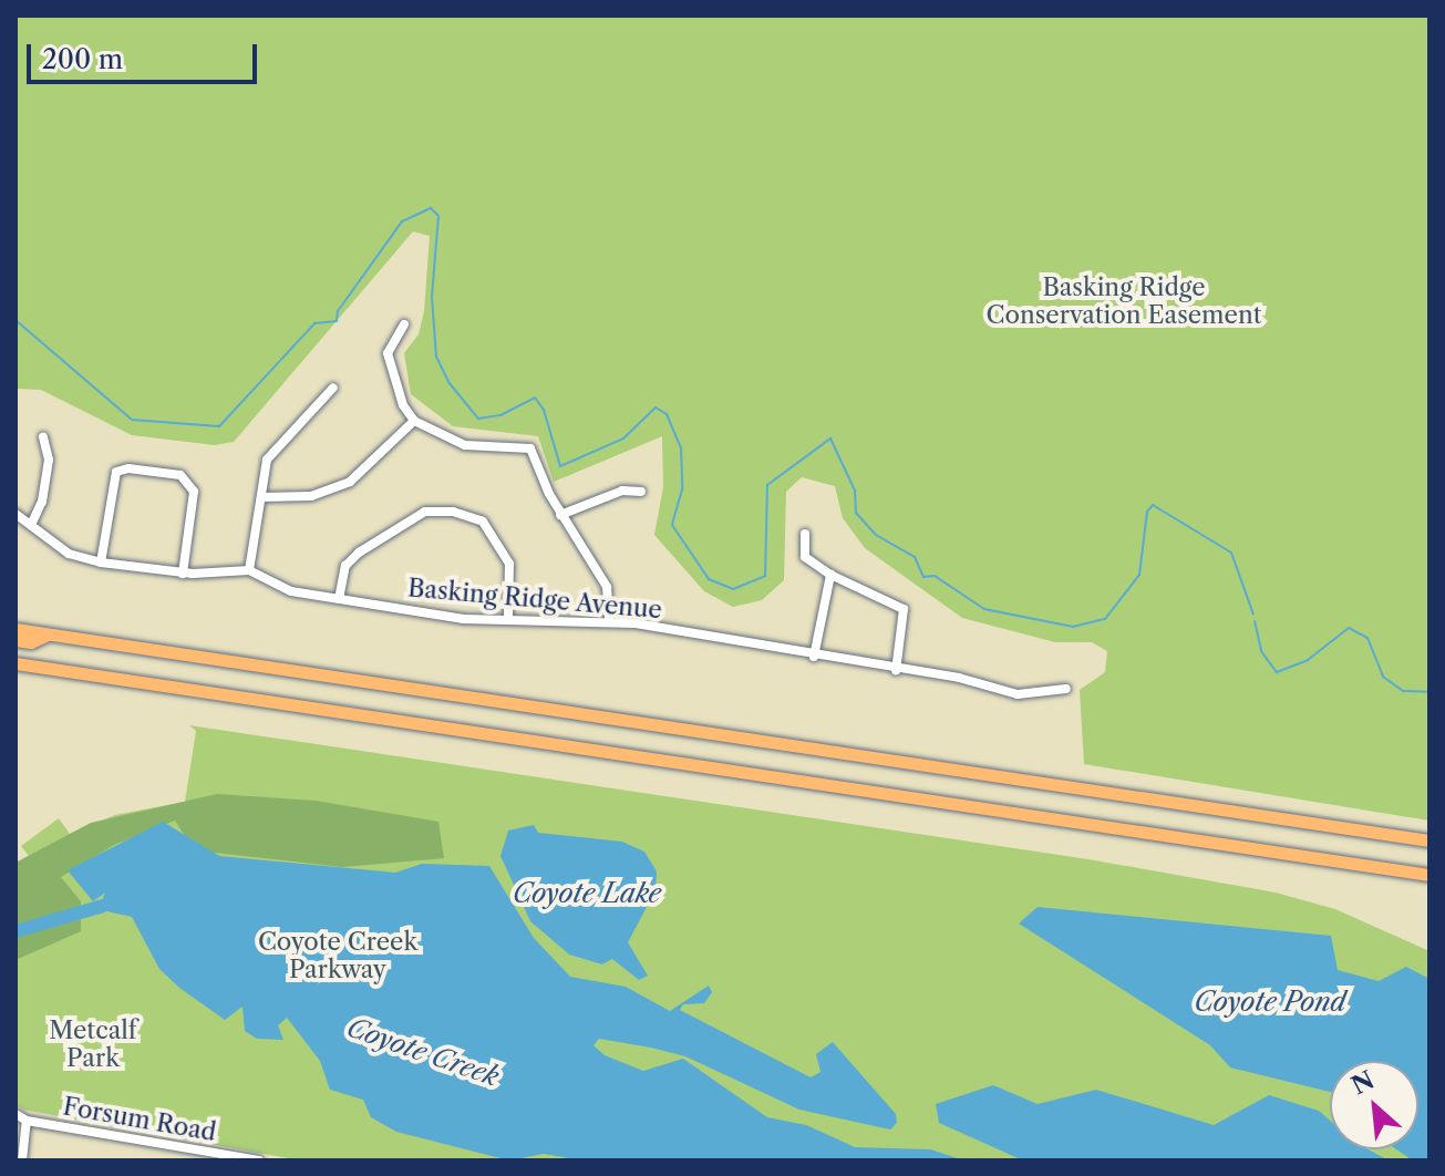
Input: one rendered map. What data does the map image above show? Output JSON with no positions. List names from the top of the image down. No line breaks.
{"streets":{"street":["Basking Ridge Avenue","Forsum Road"]},"water":["Coyote Lake","Coyote Pond","Coyote Creek"],"parks":["Basking Ridge Conservation Easement","Coyote Creek Parkway","Metcalf Park"],"scale_bar":"200 m","north":"top left"}
